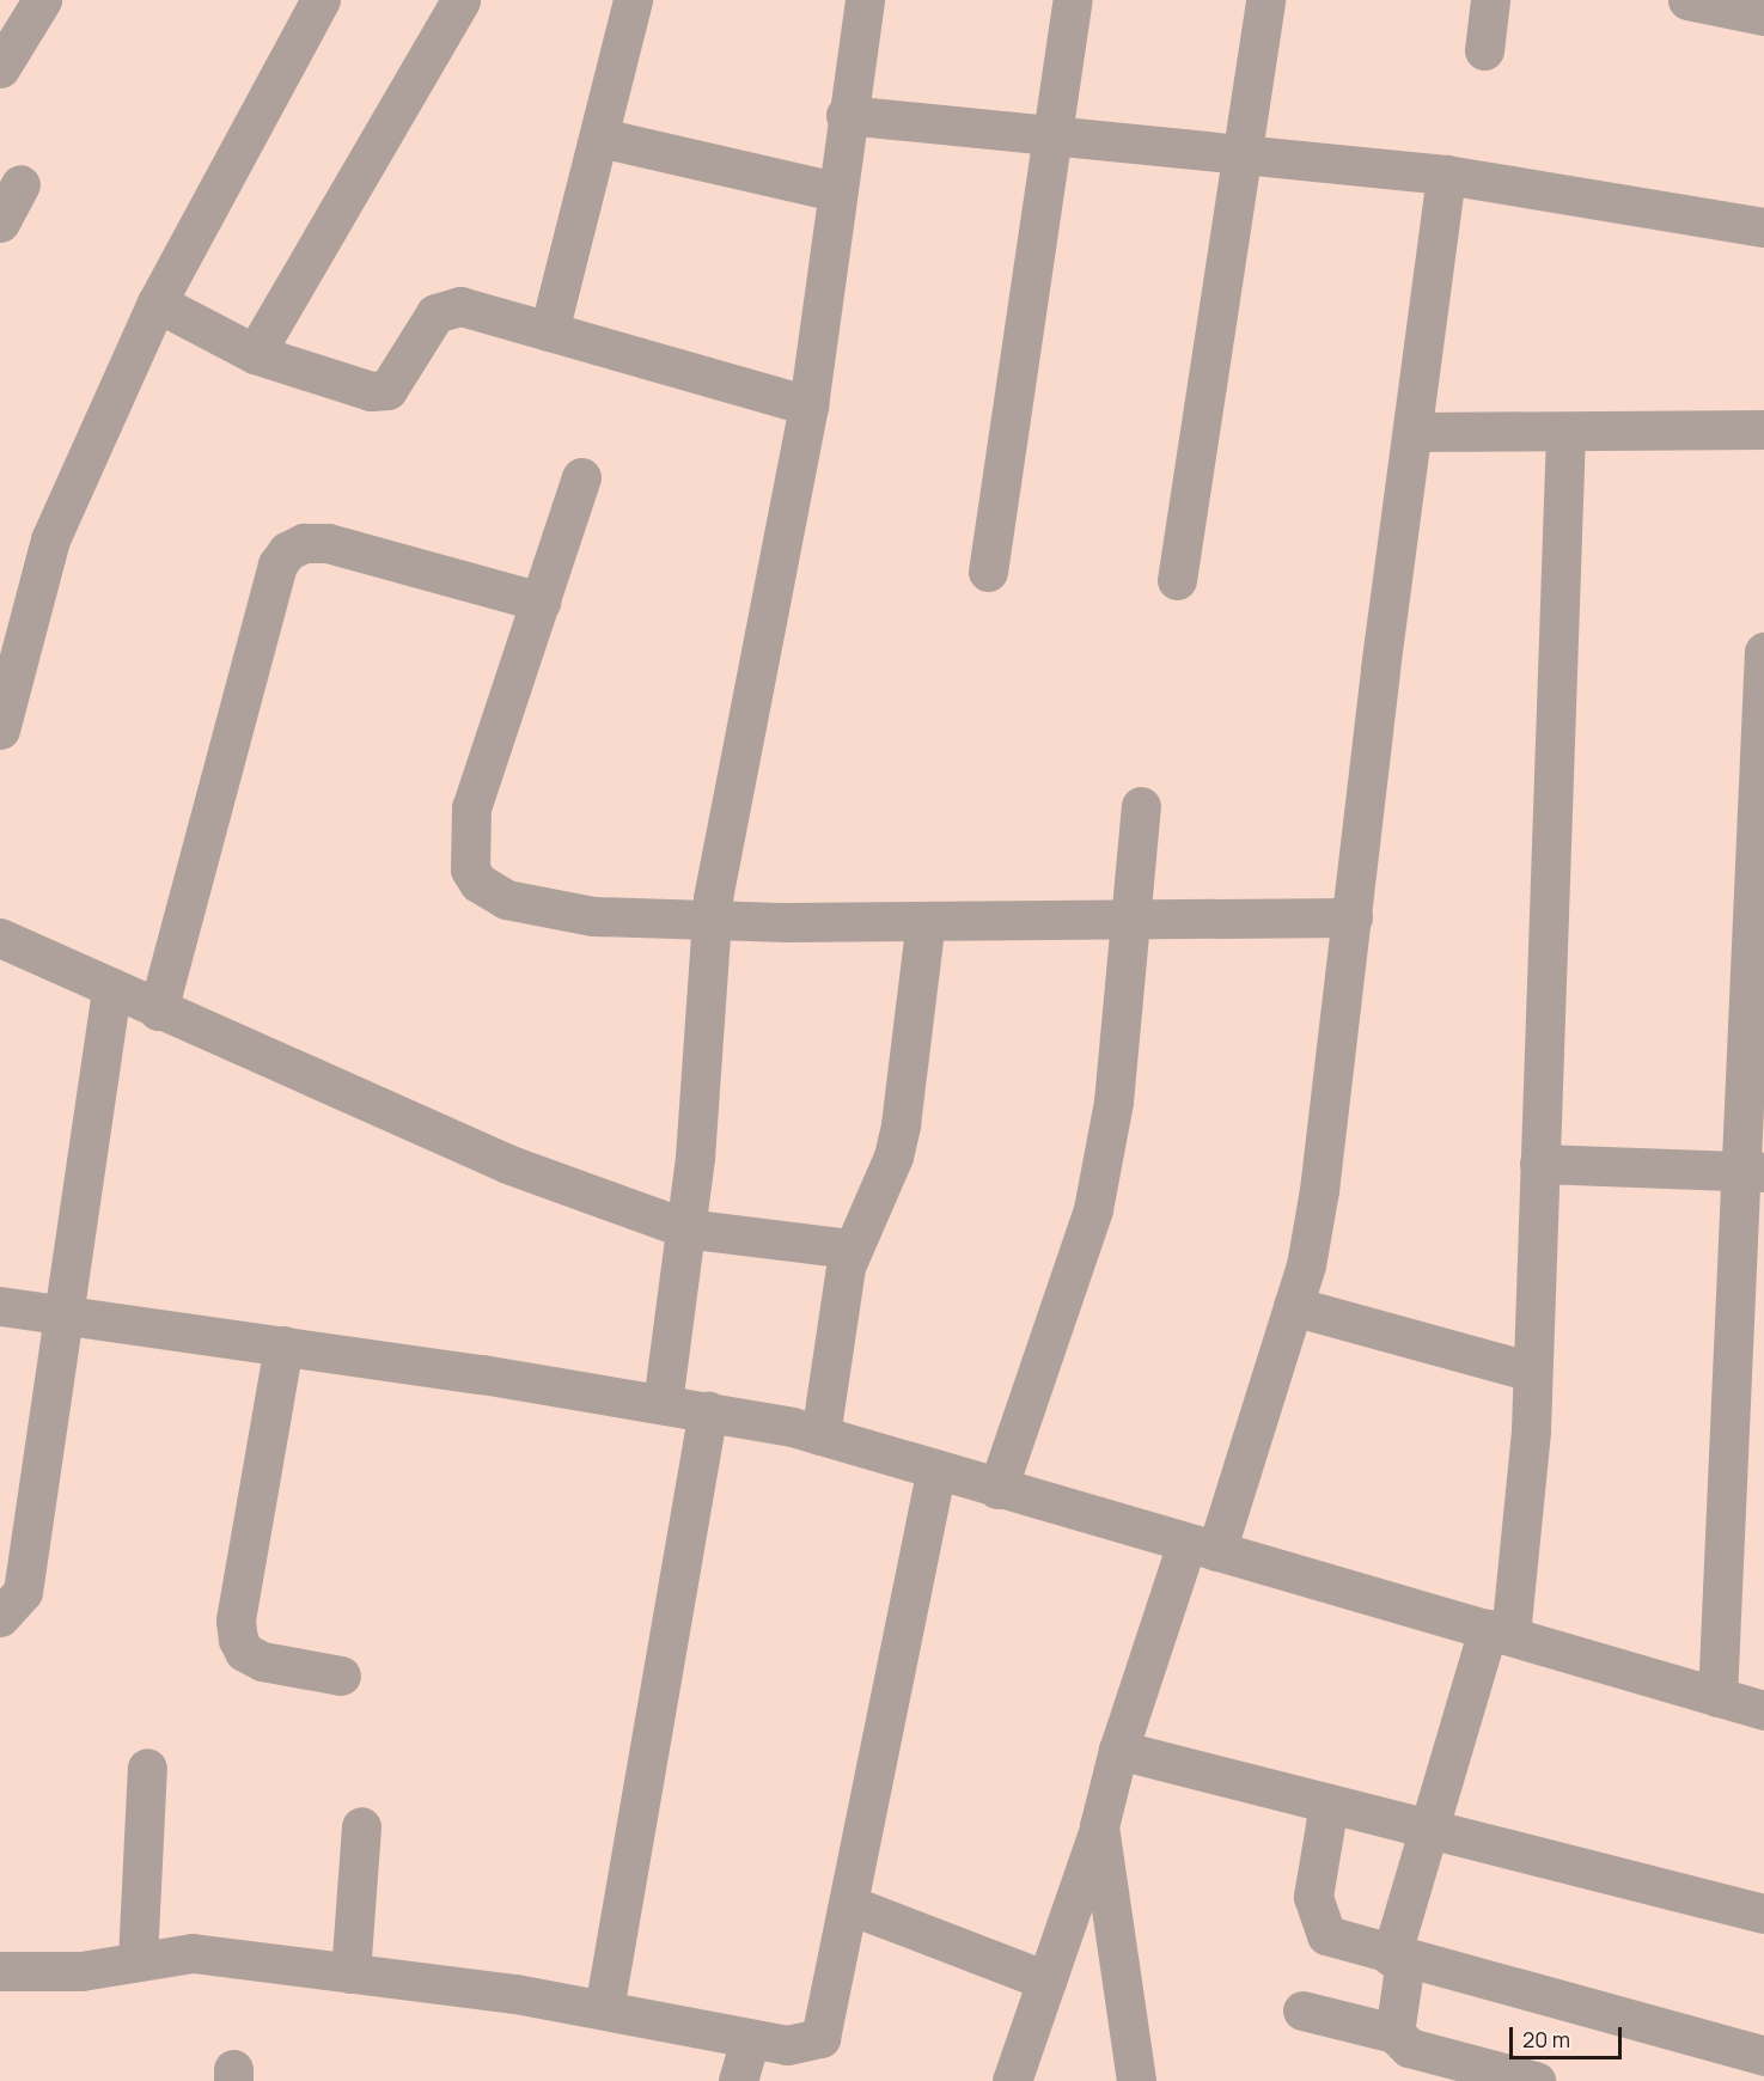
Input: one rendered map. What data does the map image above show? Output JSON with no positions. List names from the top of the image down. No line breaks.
{"scale_bar":"20 m"}
